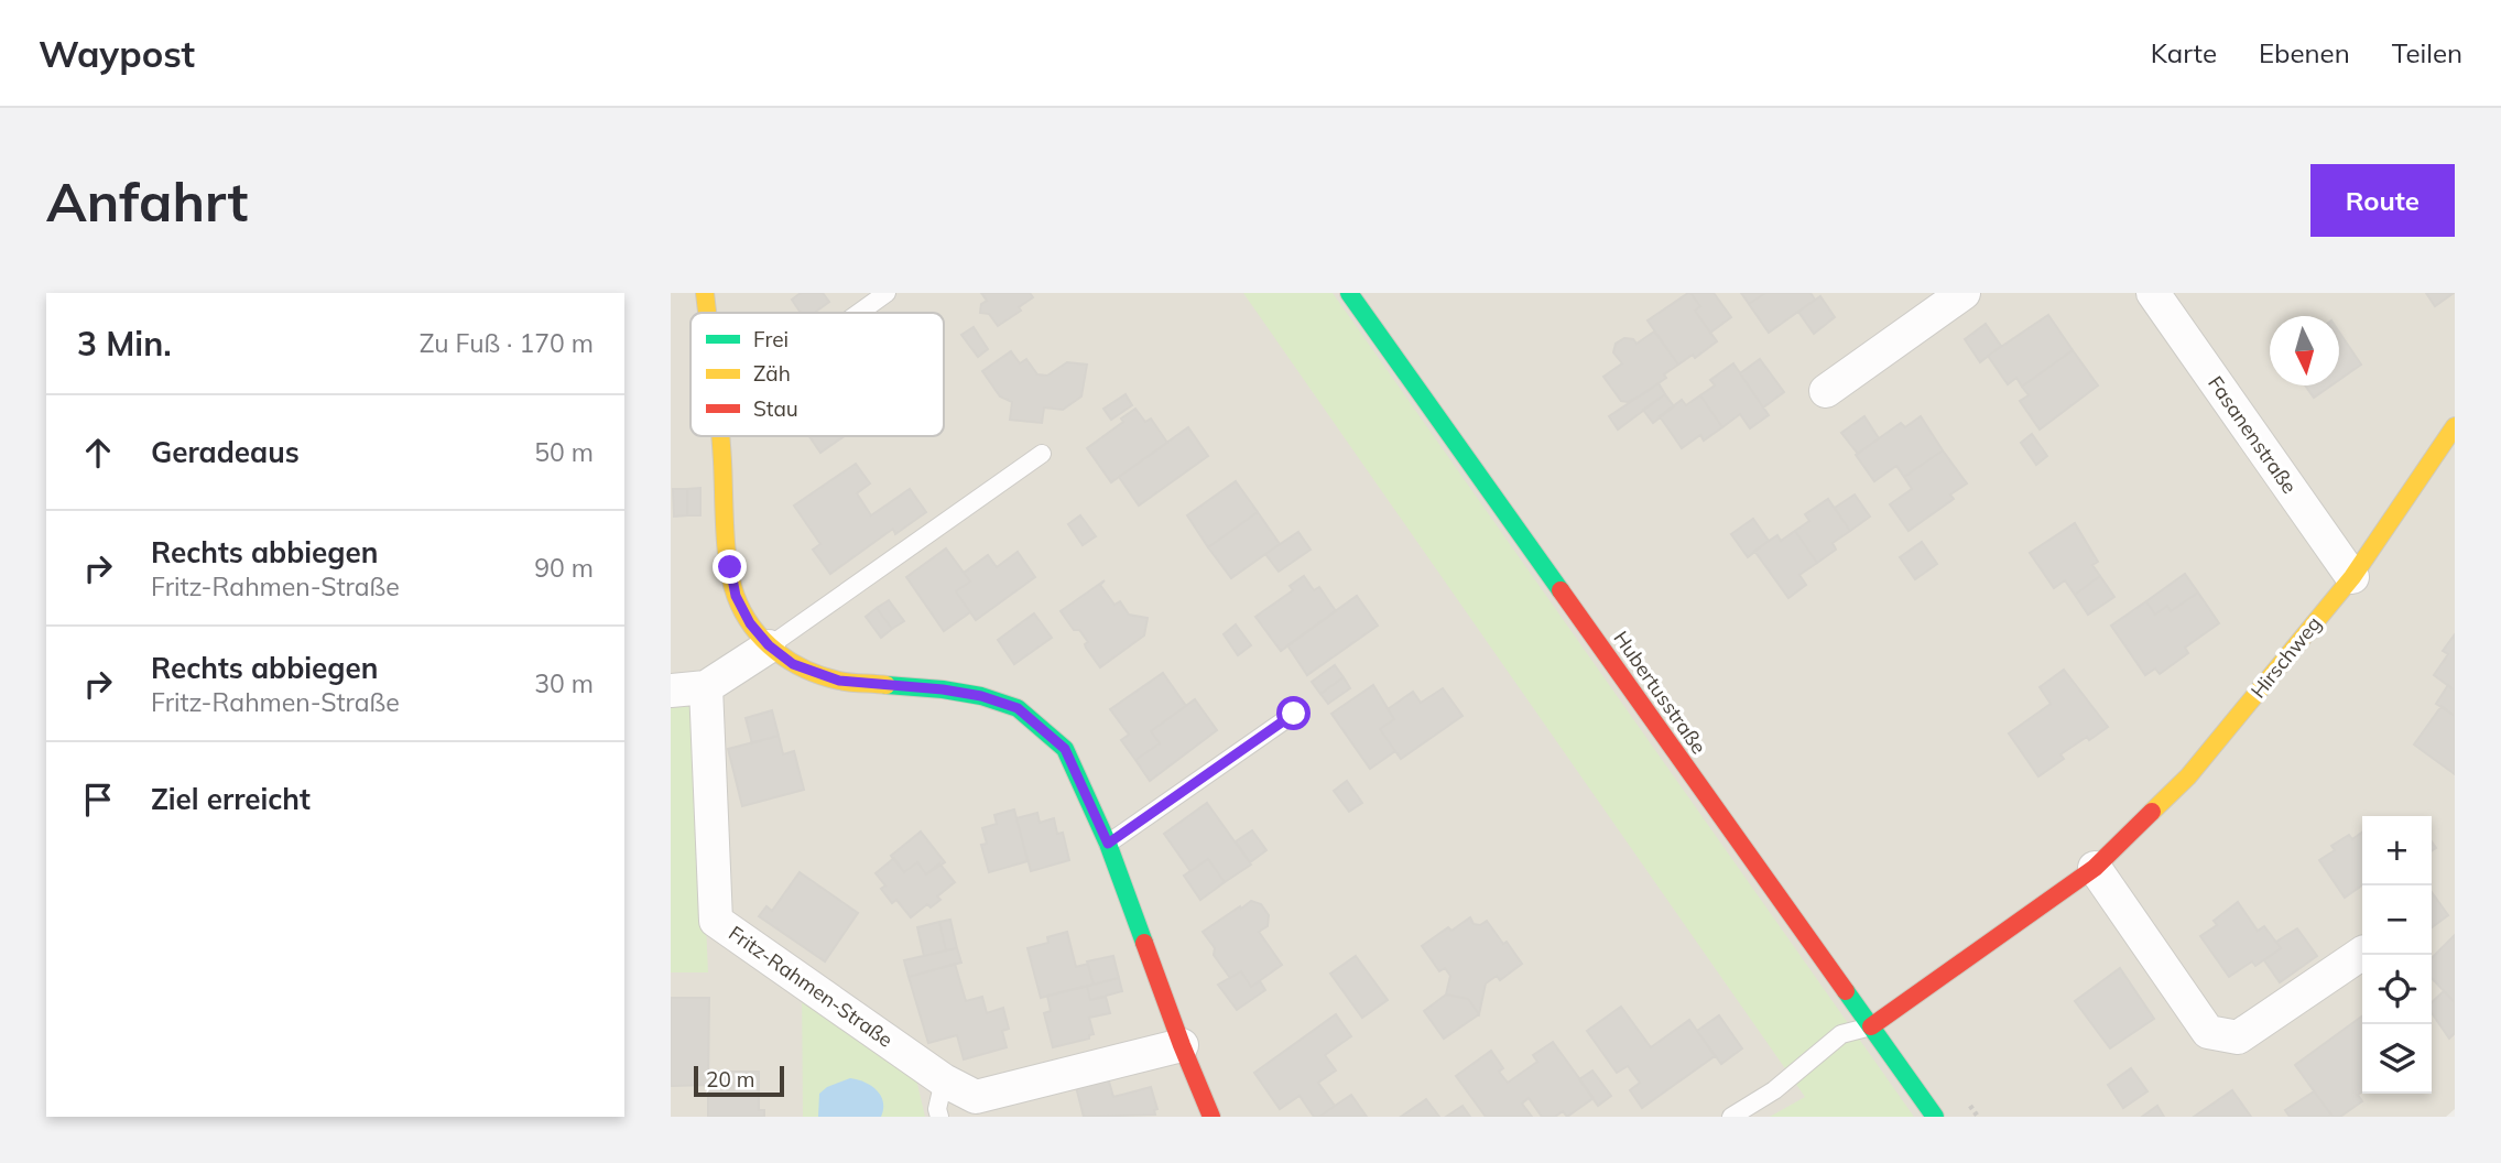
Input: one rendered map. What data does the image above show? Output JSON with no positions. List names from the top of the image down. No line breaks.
{"streets":{"street":["Fasanenstraße","Hirschweg","Hubertusstraße","Fritz-Rahmen-Straße"]},"crossings":[["Fasanenstraße","Hirschweg"],["Hirschweg","Hubertusstraße"]],"legend":["Frei","Zäh","Stau"],"scale_bar":"20 m","north":"bottom","page":{"header":"Waypost","nav":["Karte","Ebenen","Teilen"],"buttons":"Route","title":"Anfahrt","heading":["3 Min.","Zu Fuß · 170 m"],"list":[["Geradeaus","50 m"],["Rechts abbiegen","Fritz-Rahmen-Straße","90 m"],["Rechts abbiegen","Fritz-Rahmen-Straße","30 m"],"Ziel erreicht"],"map_buttons":["+","−"],"scale":"20 m"}}
